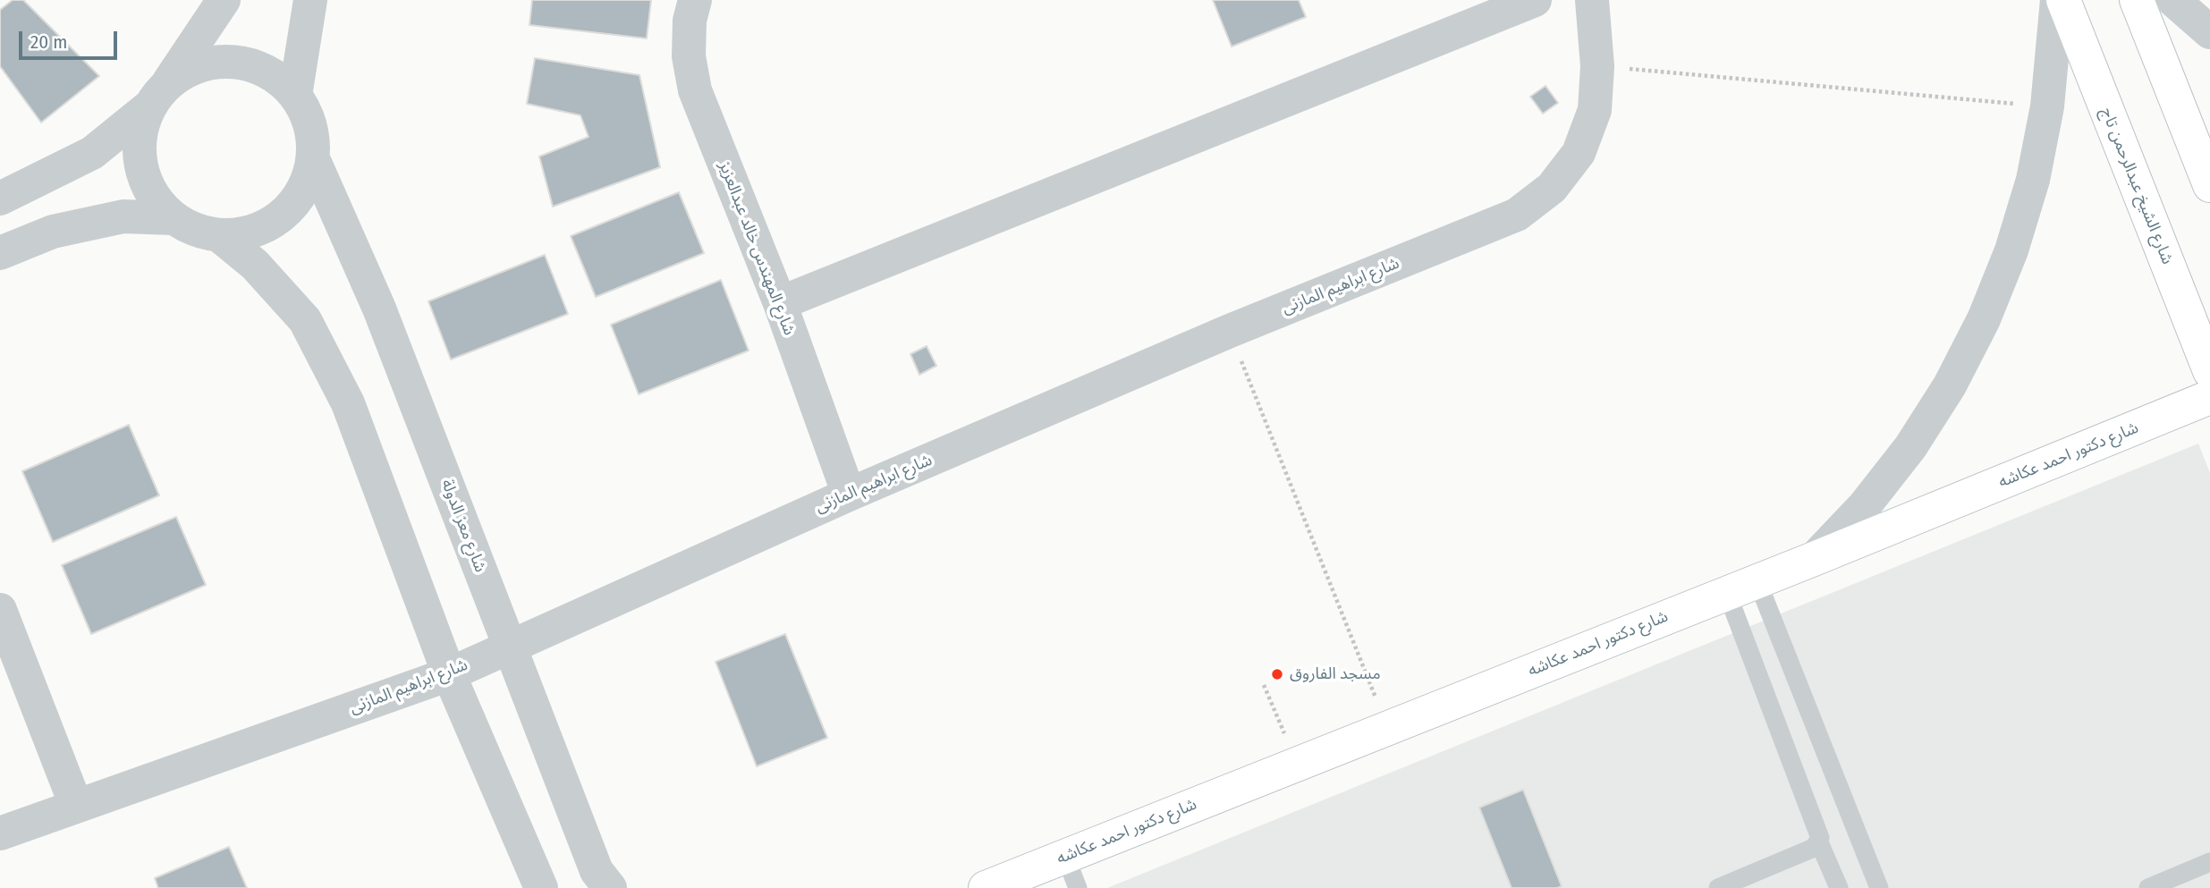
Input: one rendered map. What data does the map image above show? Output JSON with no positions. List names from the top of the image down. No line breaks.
{"streets":{"street":["شارع الشيخ عبدالرحمن تاج","شارع المهندس خالد عبدالعزيز","شارع ابراهيم المازنى","شارع دكتور احمد عكاشه","شارع معز الدولة"]},"crossings":[["شارع المهندس خالد عبدالعزيز","شارع ابراهيم المازنى"],["شارع ابراهيم المازنى","شارع معز الدولة"]],"places":["مسجد الفاروق"],"scale_bar":"20 m"}
